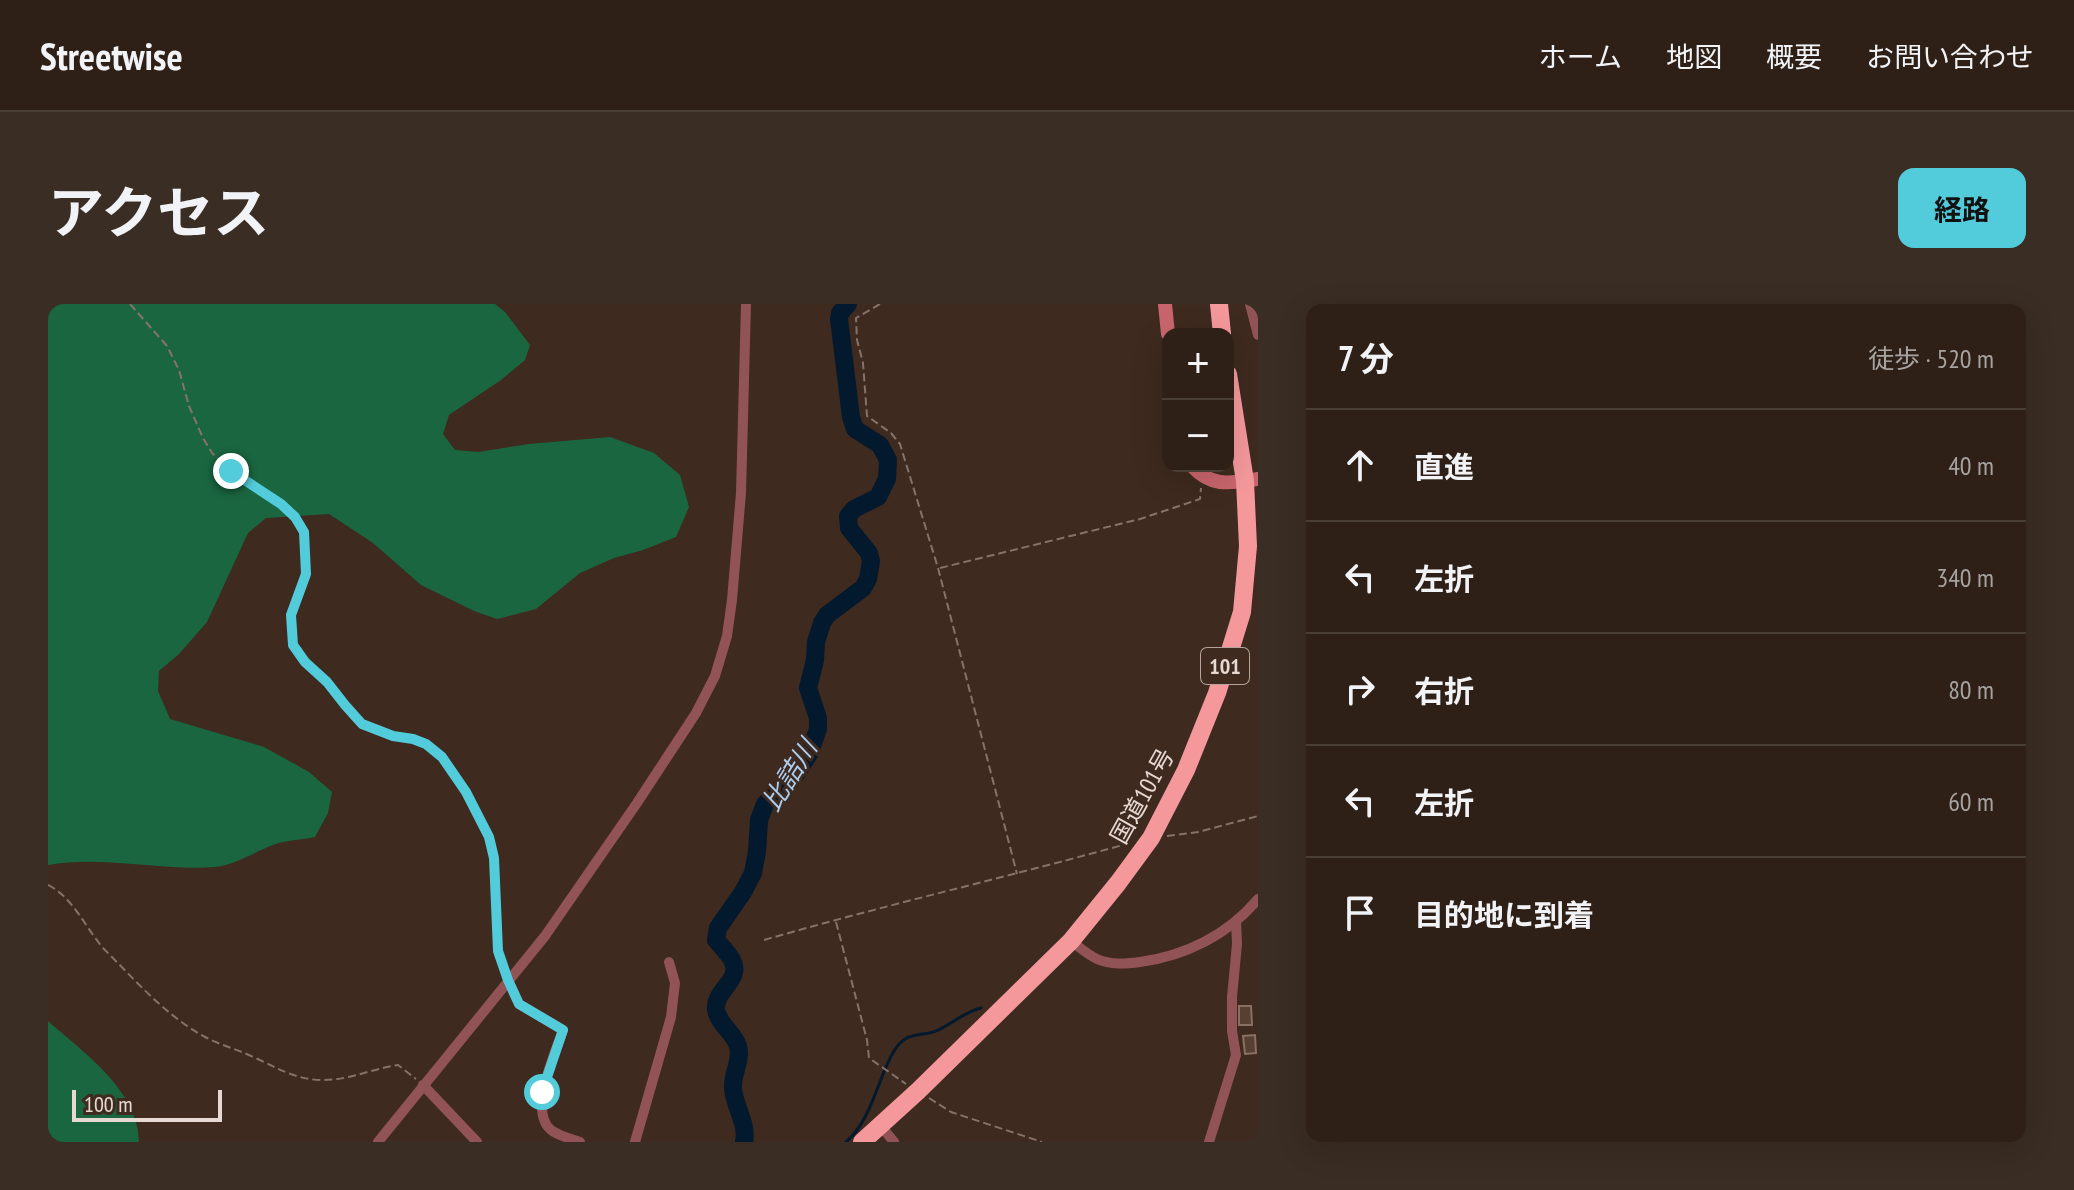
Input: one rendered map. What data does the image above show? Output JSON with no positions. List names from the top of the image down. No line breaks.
{"streets":{"highway":["101","国道101号"]},"water":["比詰川"],"scale_bar":"100 m","page":{"header":"Streetwise","nav":["ホーム","地図","概要","お問い合わせ"],"title":"アクセス","buttons":"経路","heading":["7 分","徒歩 · 520 m"],"map_buttons":["+","−"],"list":[["直進","40 m"],["左折","340 m"],["右折","80 m"],["左折","60 m"],"目的地に到着"],"scale":"100 m"}}
